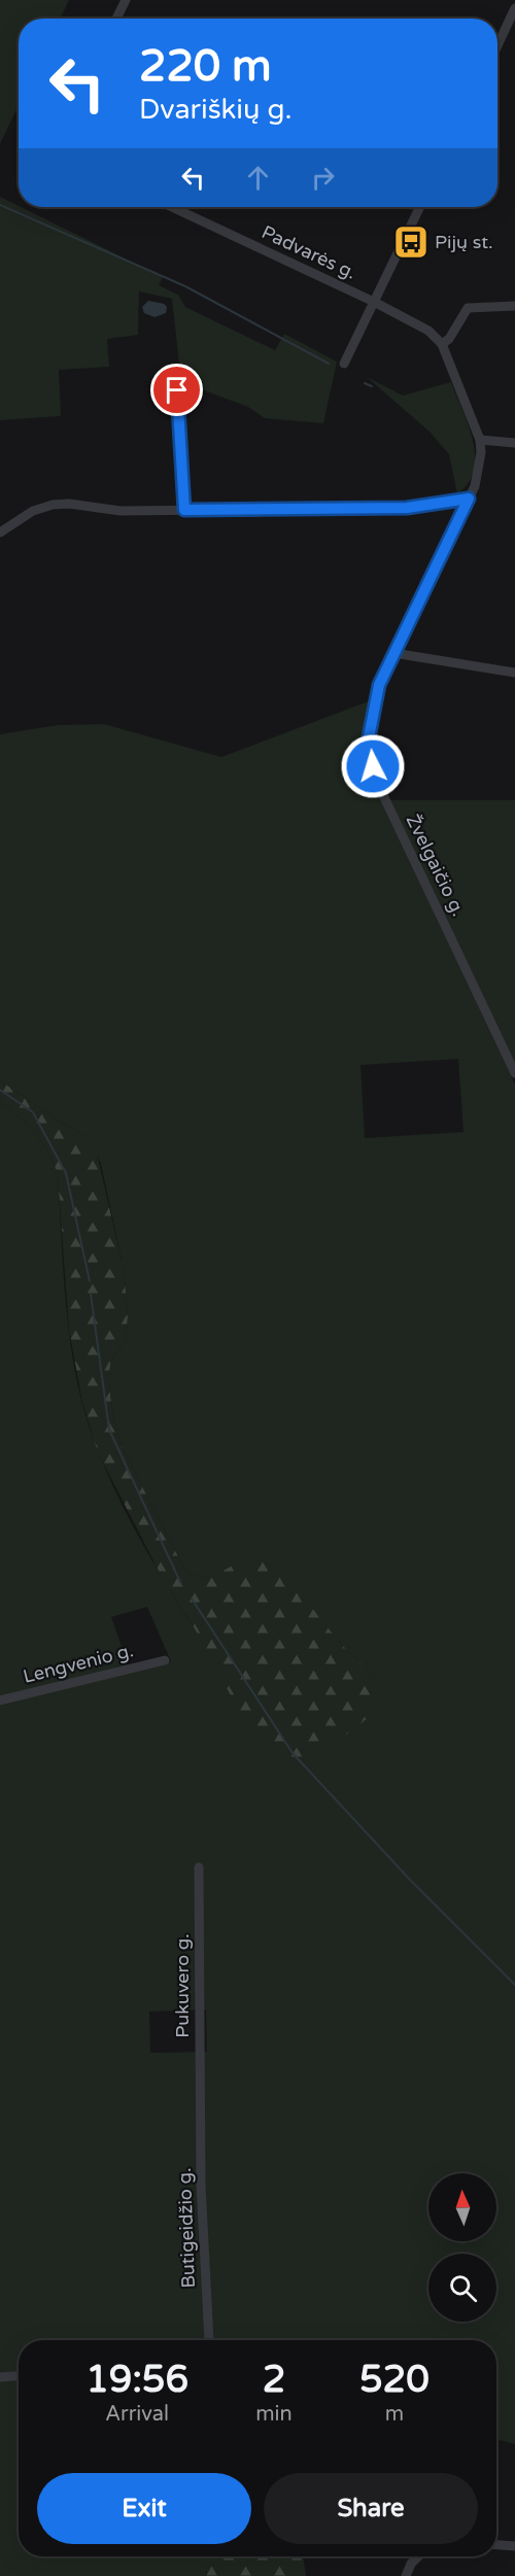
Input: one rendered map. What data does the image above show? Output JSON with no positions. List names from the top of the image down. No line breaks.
{"streets":{"street":["Padvarės g.","Žvelgaičio g.","Lengvenio g.","Pukuvero g.","Butigeidžio g."]},"crossings":[["Pukuvero g.","Butigeidžio g."]],"places":{"bus stop":["Pijų st."]},"north":"top","page":{"turn":["220 m","Dvariškių g."],"eta":["19:56","Arrival","2","min","520","m"],"buttons":["Exit","Share"]}}
